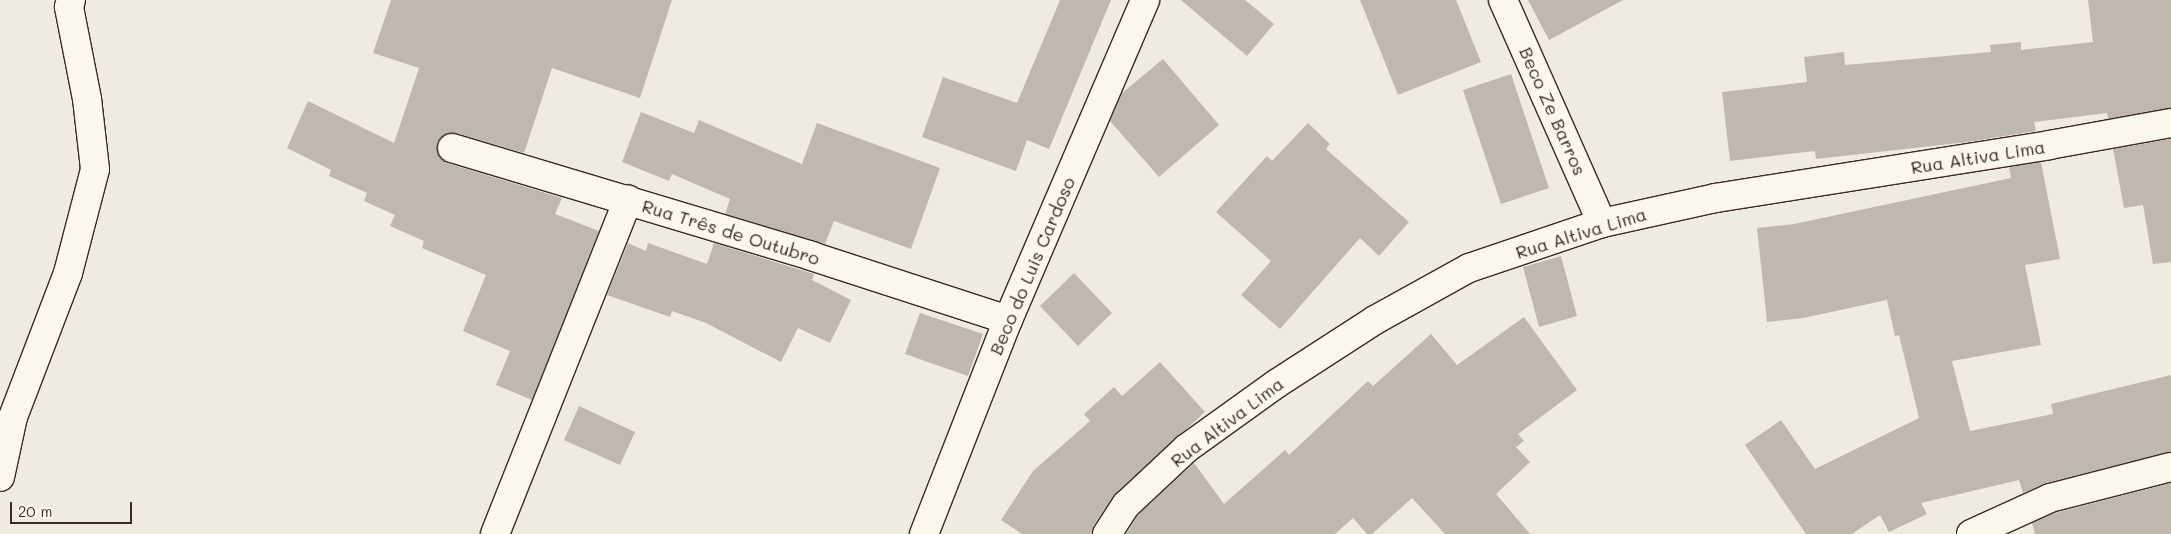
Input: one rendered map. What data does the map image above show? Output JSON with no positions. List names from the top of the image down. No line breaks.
{"streets":{"street":["Beco Ze Barros","Rua Altiva Lima","Rua Três de Outubro","Beco do Luis Cardoso"]},"crossings":[["Beco Ze Barros","Rua Altiva Lima"],["Rua Três de Outubro","Beco do Luis Cardoso"]],"scale_bar":"20 m"}
